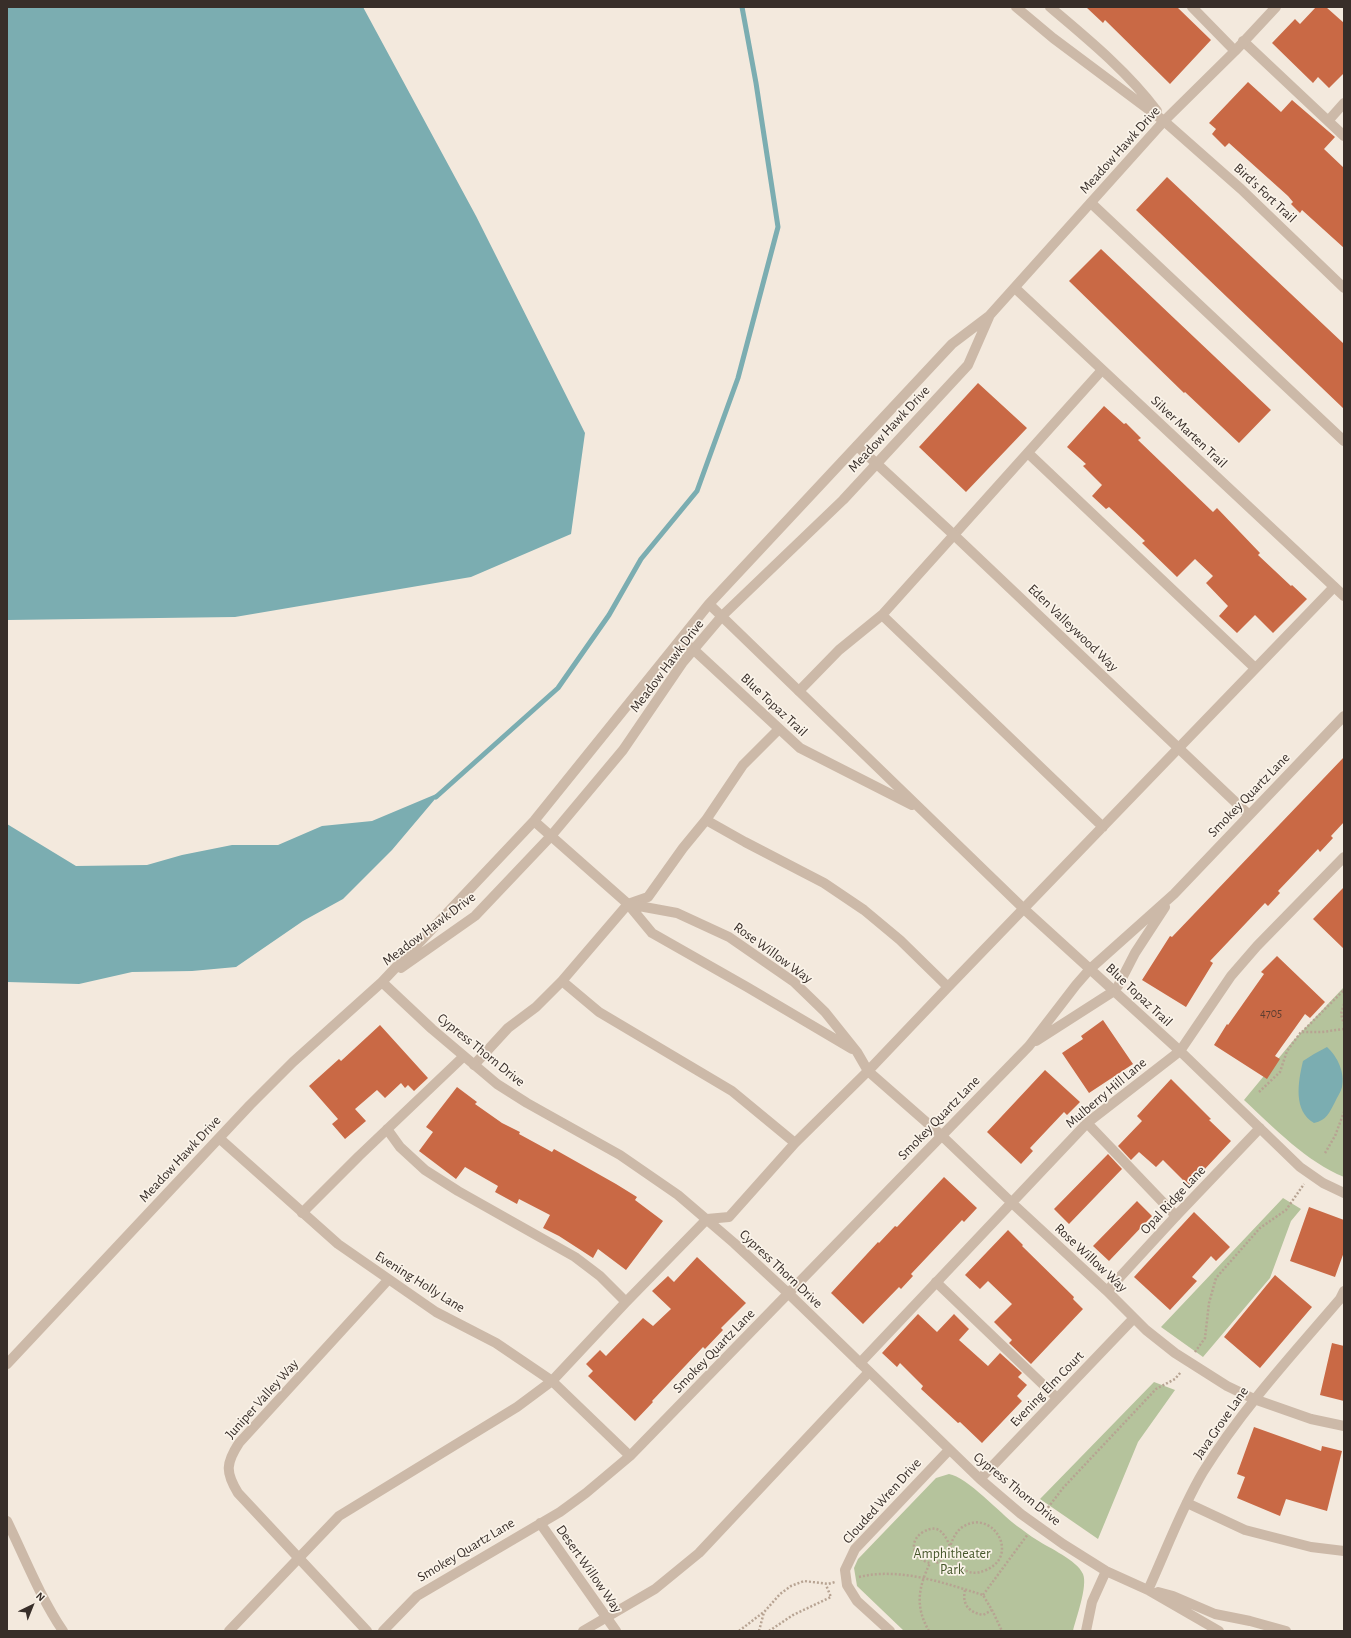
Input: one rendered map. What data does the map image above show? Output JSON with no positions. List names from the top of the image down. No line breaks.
{"streets":{"street":["Meadow Hawk Drive","Bird's Fort Trail","Silver Marten Trail","Eden Valleywood Way","Blue Topaz Trail","Smokey Quartz Lane","Rose Willow Way","Cypress Thorn Drive","Mulberry Hill Lane","Opal Ridge Lane","Evening Holly Lane","Evening Elm Court","Juniper Valley Way","Java Grove Lane","Clouded Wren Drive","Desert Willow Way"]},"crossings":[["Meadow Hawk Drive","Bird's Fort Trail"],["Meadow Hawk Drive","Silver Marten Trail"],["Meadow Hawk Drive","Eden Valleywood Way"],["Meadow Hawk Drive","Blue Topaz Trail"],["Meadow Hawk Drive","Rose Willow Way"],["Meadow Hawk Drive","Cypress Thorn Drive"],["Meadow Hawk Drive","Evening Holly Lane"],["Eden Valleywood Way","Smokey Quartz Lane"],["Blue Topaz Trail","Smokey Quartz Lane"],["Blue Topaz Trail","Mulberry Hill Lane"],["Blue Topaz Trail","Opal Ridge Lane"],["Smokey Quartz Lane","Rose Willow Way"],["Smokey Quartz Lane","Cypress Thorn Drive"],["Smokey Quartz Lane","Evening Holly Lane"],["Smokey Quartz Lane","Desert Willow Way"],["Rose Willow Way","Mulberry Hill Lane"],["Rose Willow Way","Opal Ridge Lane"],["Rose Willow Way","Evening Elm Court"],["Rose Willow Way","Java Grove Lane"],["Cypress Thorn Drive","Mulberry Hill Lane"],["Cypress Thorn Drive","Evening Elm Court"],["Cypress Thorn Drive","Java Grove Lane"],["Cypress Thorn Drive","Clouded Wren Drive"],["Evening Holly Lane","Juniper Valley Way"]],"parks":["Amphitheater Park"],"house_numbers":["4705"],"north":"top right"}
